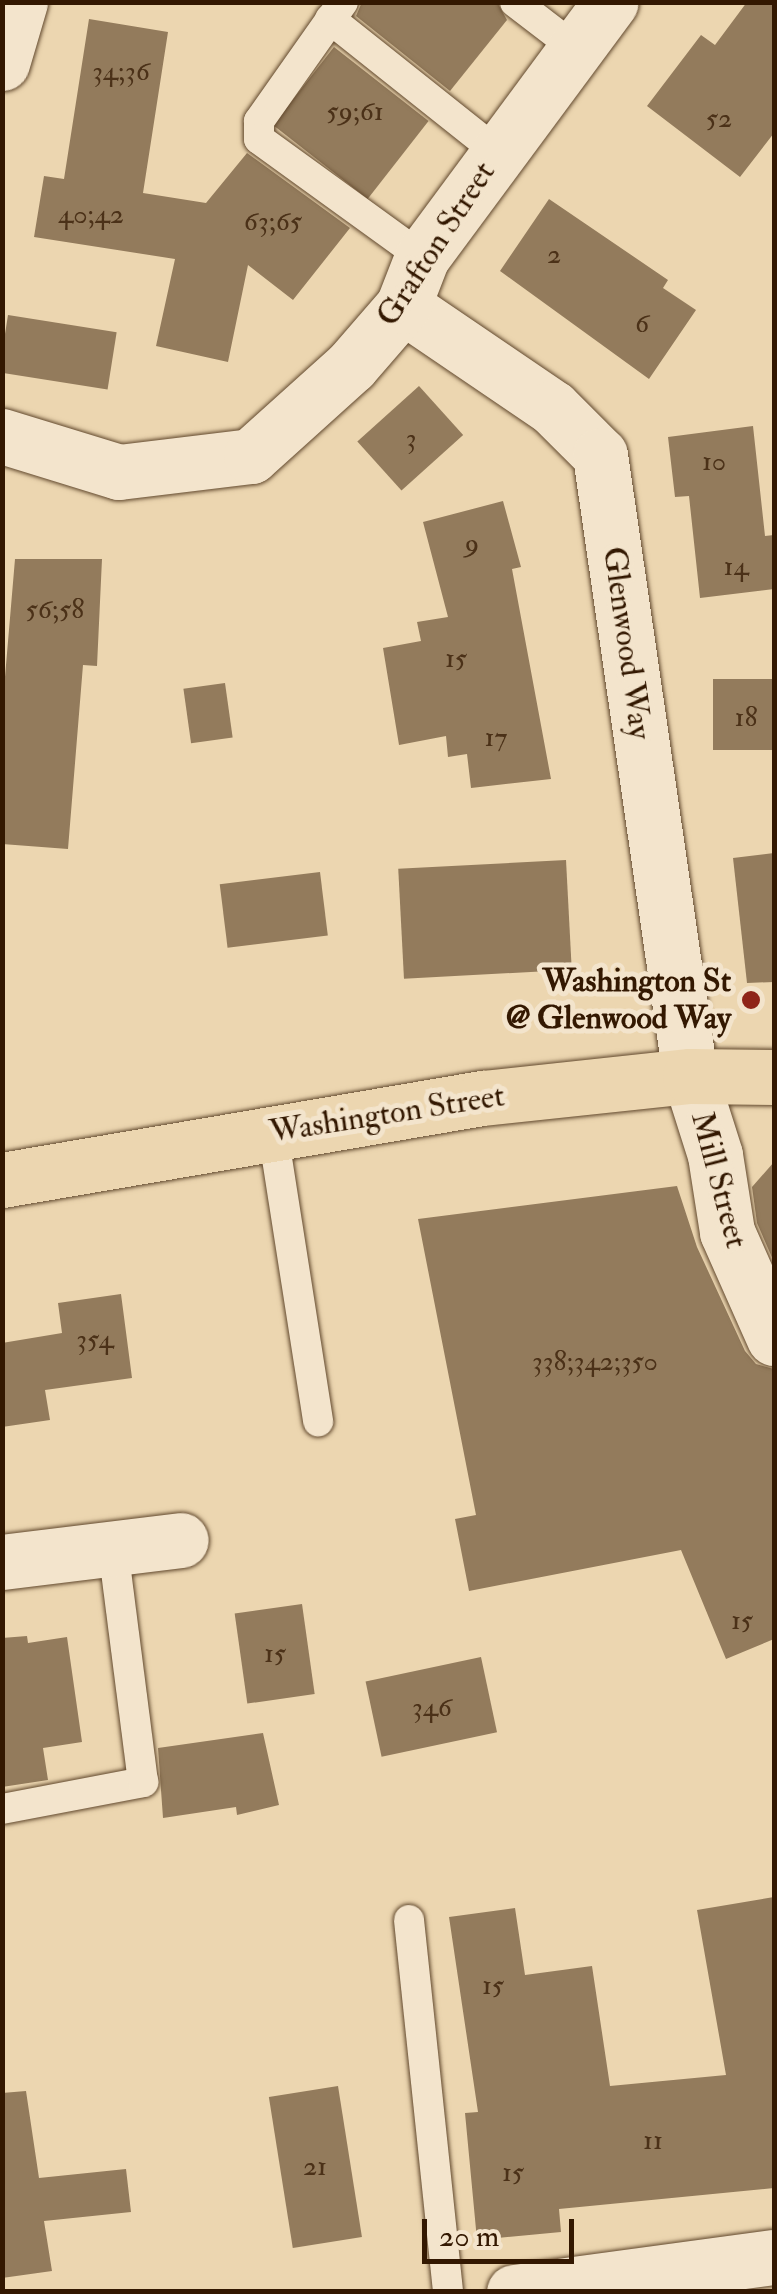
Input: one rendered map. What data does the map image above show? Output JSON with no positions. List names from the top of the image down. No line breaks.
{"streets":{"main road":["Washington Street"],"street":["Grafton Street","Glenwood Way","Mill Street"]},"crossings":[["Grafton Street","Glenwood Way"],["Glenwood Way","Washington Street"],["Glenwood Way","Mill Street"],["Washington Street","Mill Street"]],"places":["Washington St @ Glenwood Way"],"house_numbers":["34;36","59;61","52","40;42","63;65","2","6","3","10","9","14","56;58","15","18","17","354","338;342;350","15","15","346","15","11","21","15"],"scale_bar":"20 m"}
